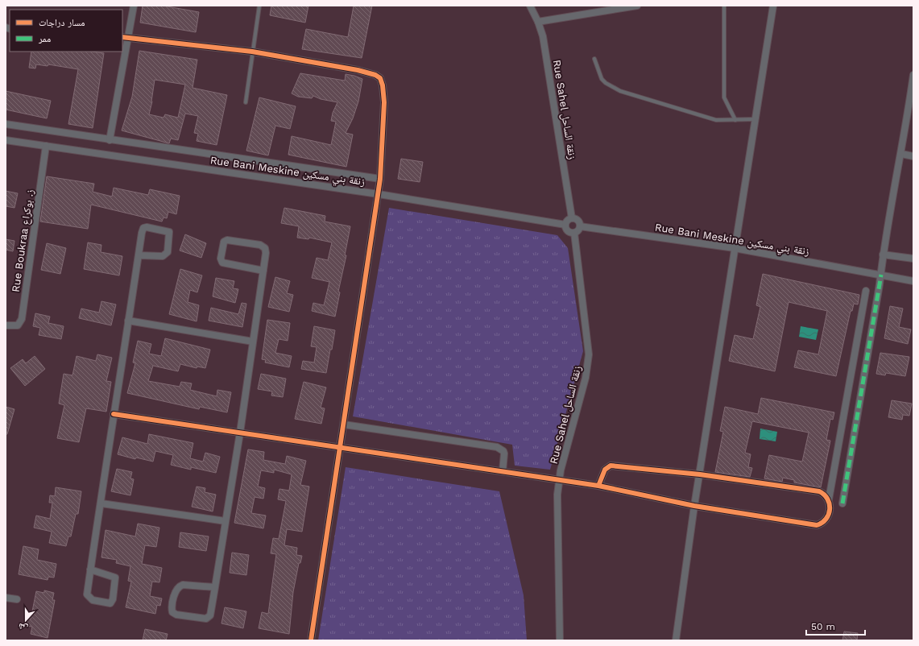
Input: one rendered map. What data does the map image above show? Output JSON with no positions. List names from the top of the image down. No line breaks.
{"streets":{"street":["Rue Sahel زنقة الساحل","Rue Bani Meskine زنقة بني مسكين","Rue Boukraa ز. بوكراع"]},"crossings":[["Rue Sahel زنقة الساحل","Rue Bani Meskine زنقة بني مسكين"],["Rue Bani Meskine زنقة بني مسكين","Rue Boukraa ز. بوكراع"]],"legend":["مسار دراجات","ممر"],"scale_bar":"50 m","north":"bottom"}
